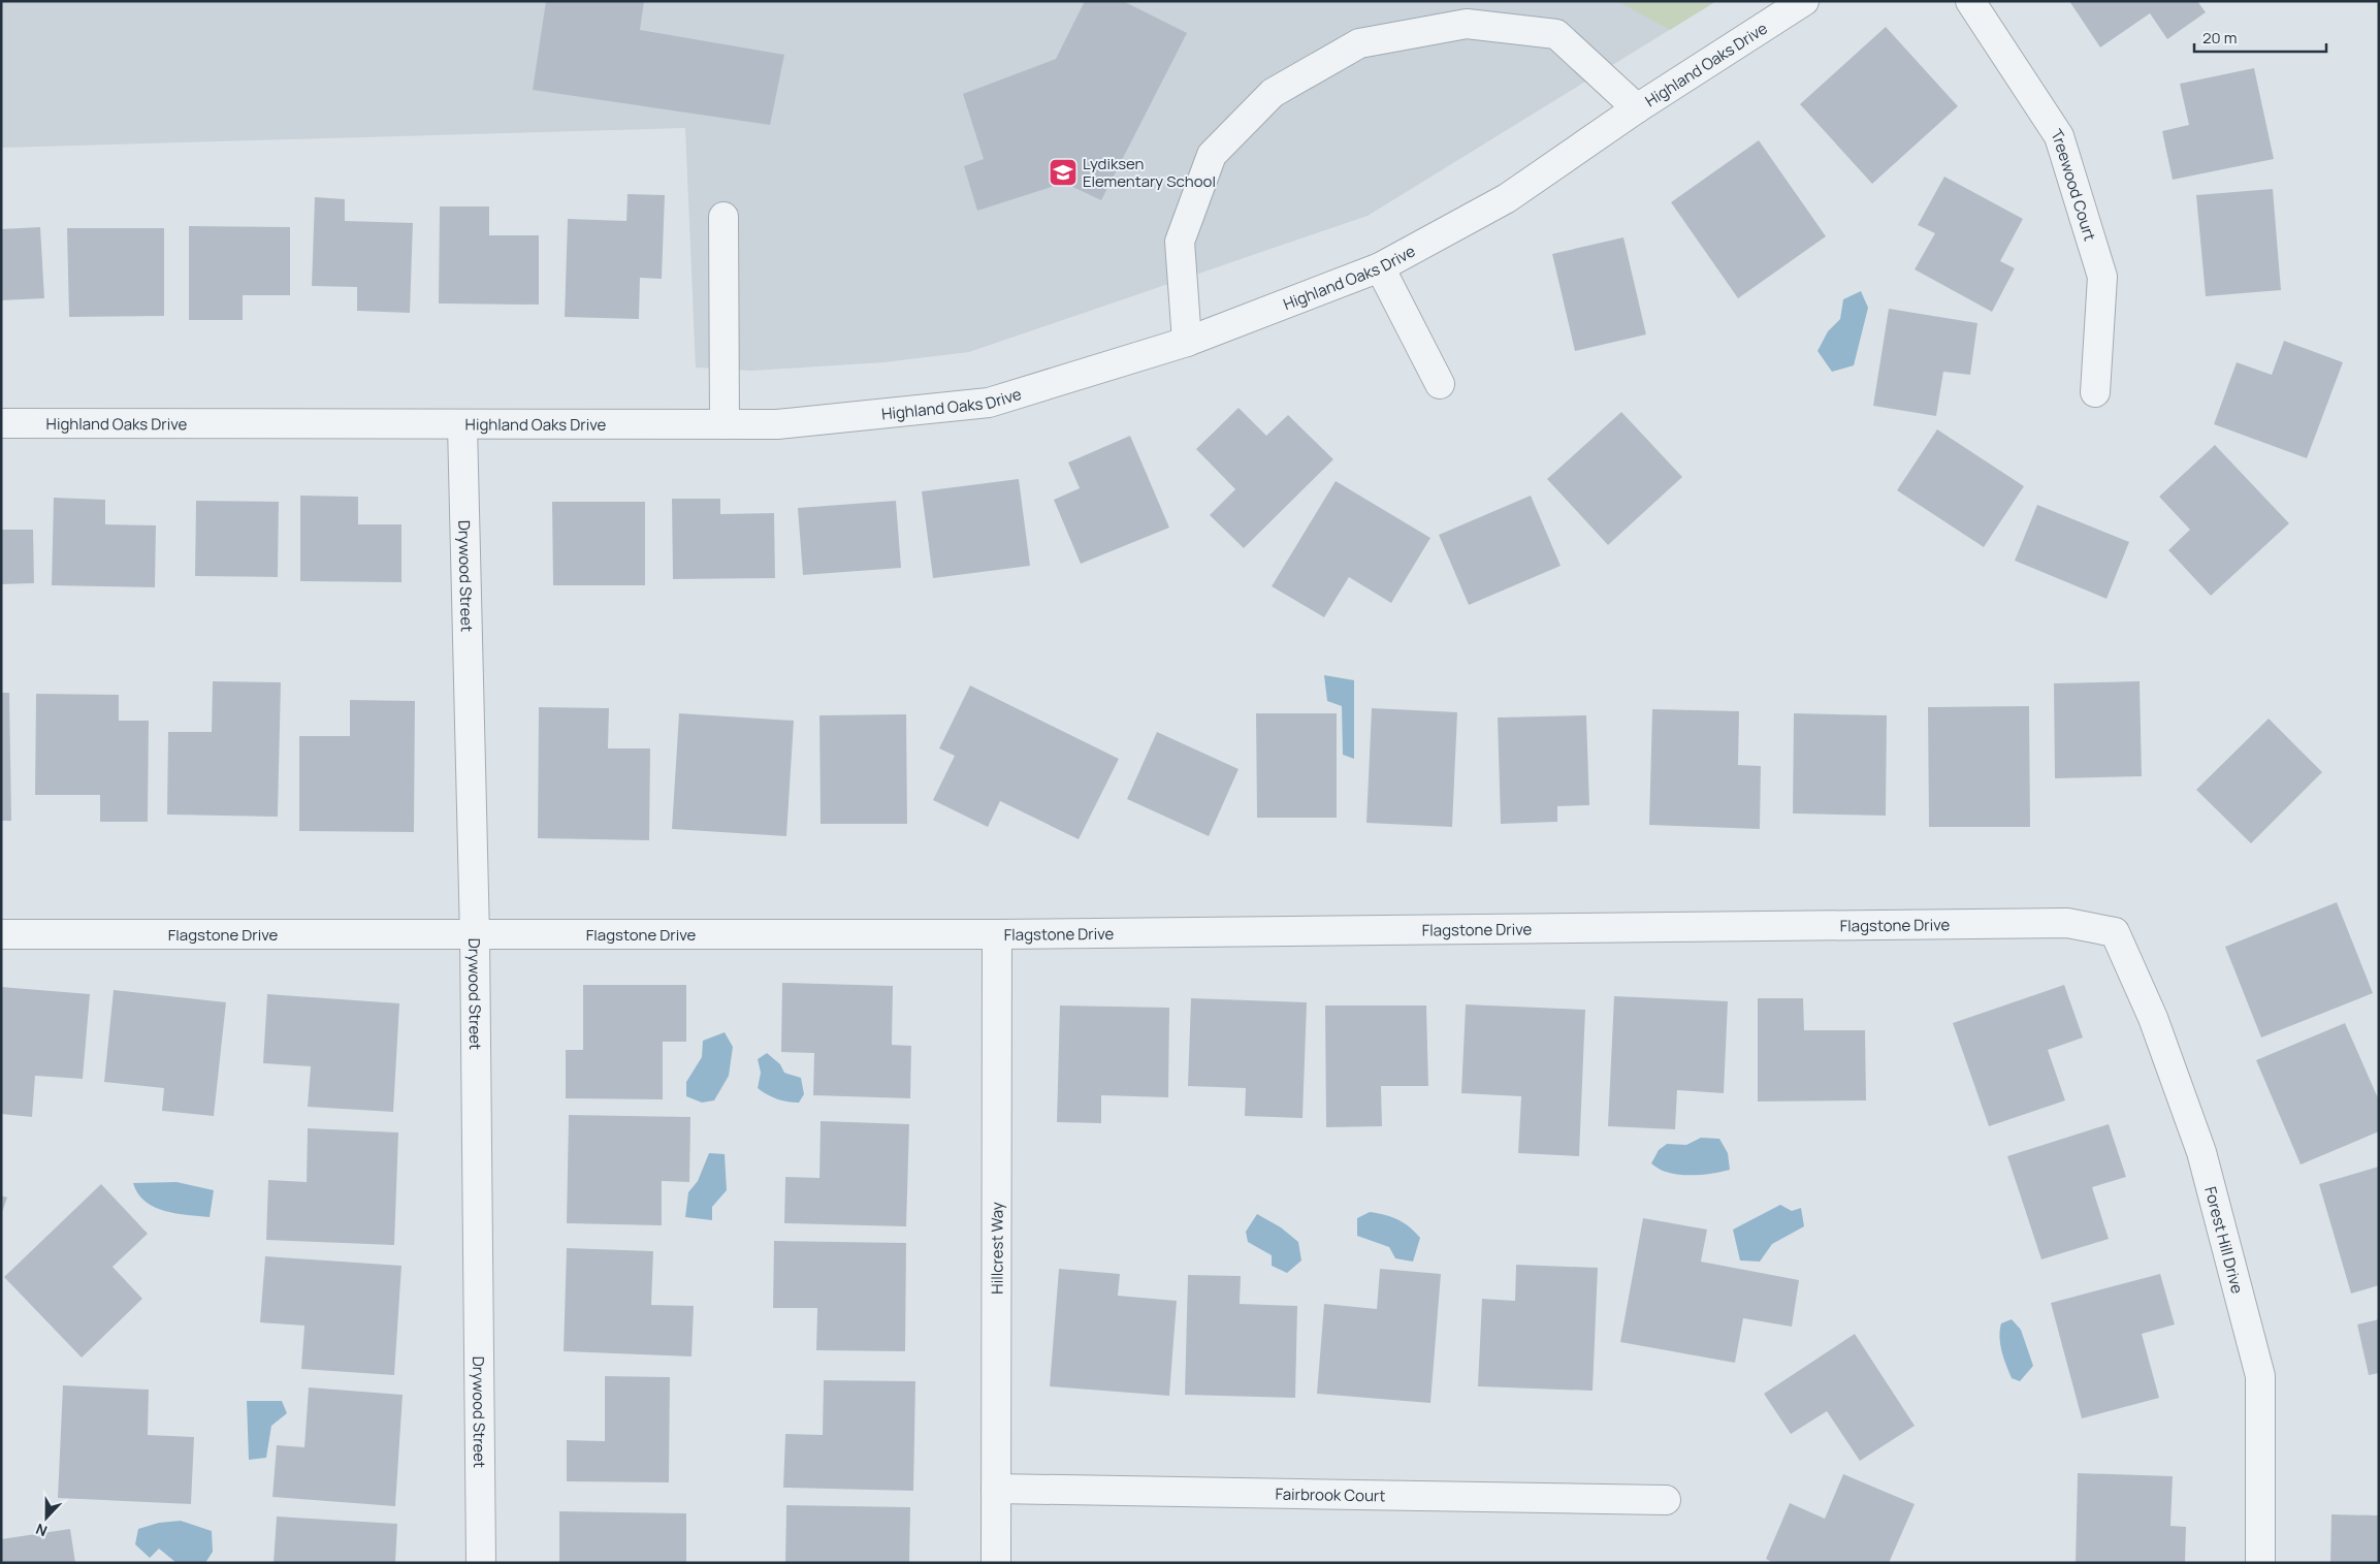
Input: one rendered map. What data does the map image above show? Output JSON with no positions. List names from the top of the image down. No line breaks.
{"streets":{"street":["Highland Oaks Drive","Treewood Court","Drywood Street","Flagstone Drive","Forest Hill Drive","Hillcrest Way","Fairbrook Court"]},"crossings":[["Highland Oaks Drive","Drywood Street"],["Drywood Street","Flagstone Drive"],["Flagstone Drive","Forest Hill Drive"],["Flagstone Drive","Hillcrest Way"],["Hillcrest Way","Fairbrook Court"]],"places":{"school or university":["Lydiksen Elementary School"]},"scale_bar":"20 m","north":"bottom"}
